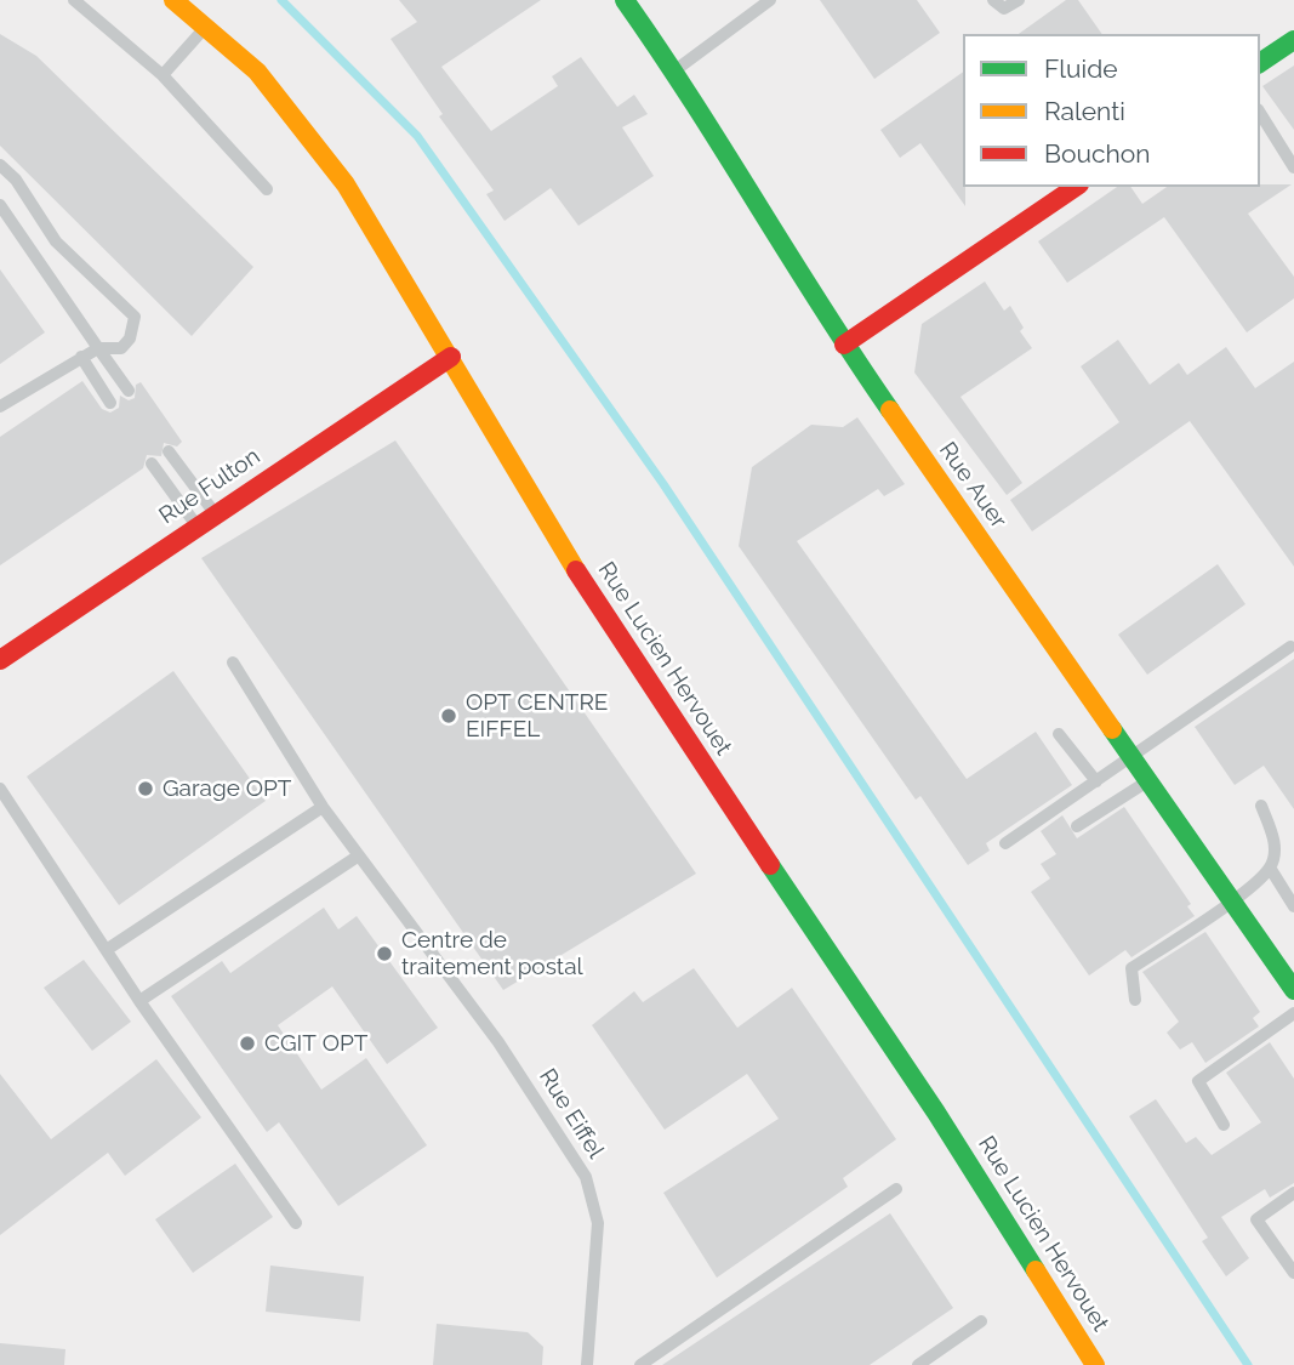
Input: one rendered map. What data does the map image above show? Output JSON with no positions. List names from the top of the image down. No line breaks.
{"streets":{"street":["Rue Auer","Rue Fulton","Rue Lucien Hervouet"],"lane":["Rue Eiffel"]},"crossings":[["Rue Fulton","Rue Lucien Hervouet"]],"places":["OPT CENTRE EIFFEL","Garage OPT","Centre de traitement postal","CGIT OPT"],"legend":["Fluide","Ralenti","Bouchon"]}
